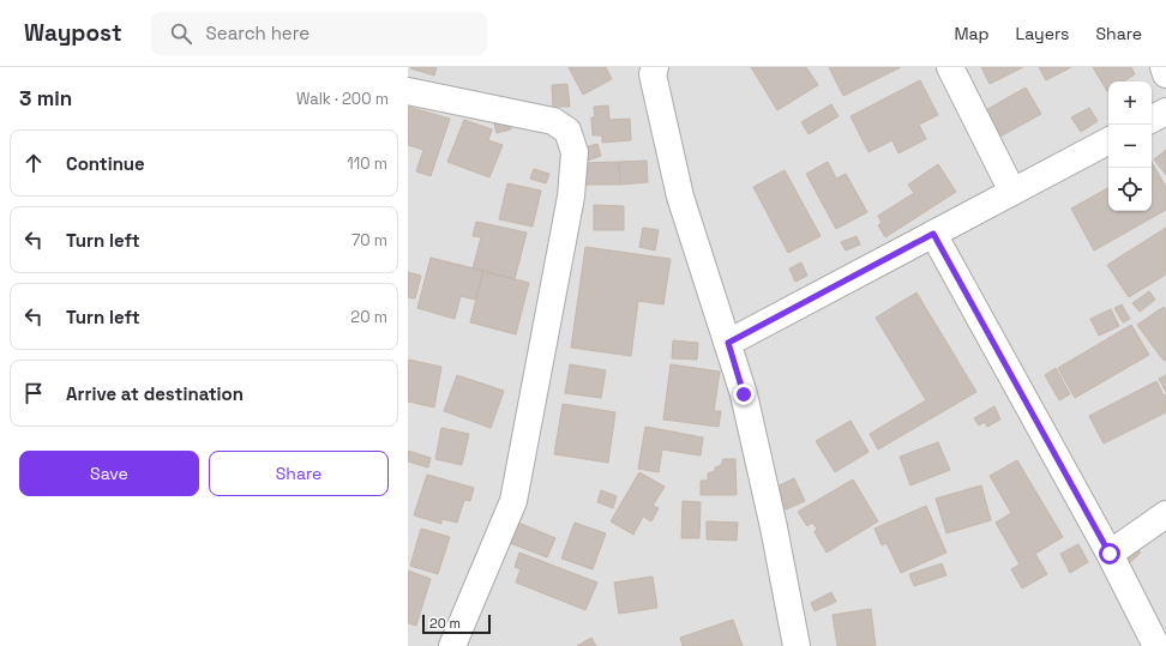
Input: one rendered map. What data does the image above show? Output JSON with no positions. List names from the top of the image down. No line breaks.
{"scale_bar":"20 m","page":{"header":"Waypost","search":"Search here","nav":["Map","Layers","Share"],"heading":["3 min","Walk · 200 m"],"map_buttons":["+","−"],"list":[["Continue","110 m"],["Turn left","70 m"],["Turn left","20 m"],"Arrive at destination"],"buttons":["Save","Share"],"scale":"20 m"}}
